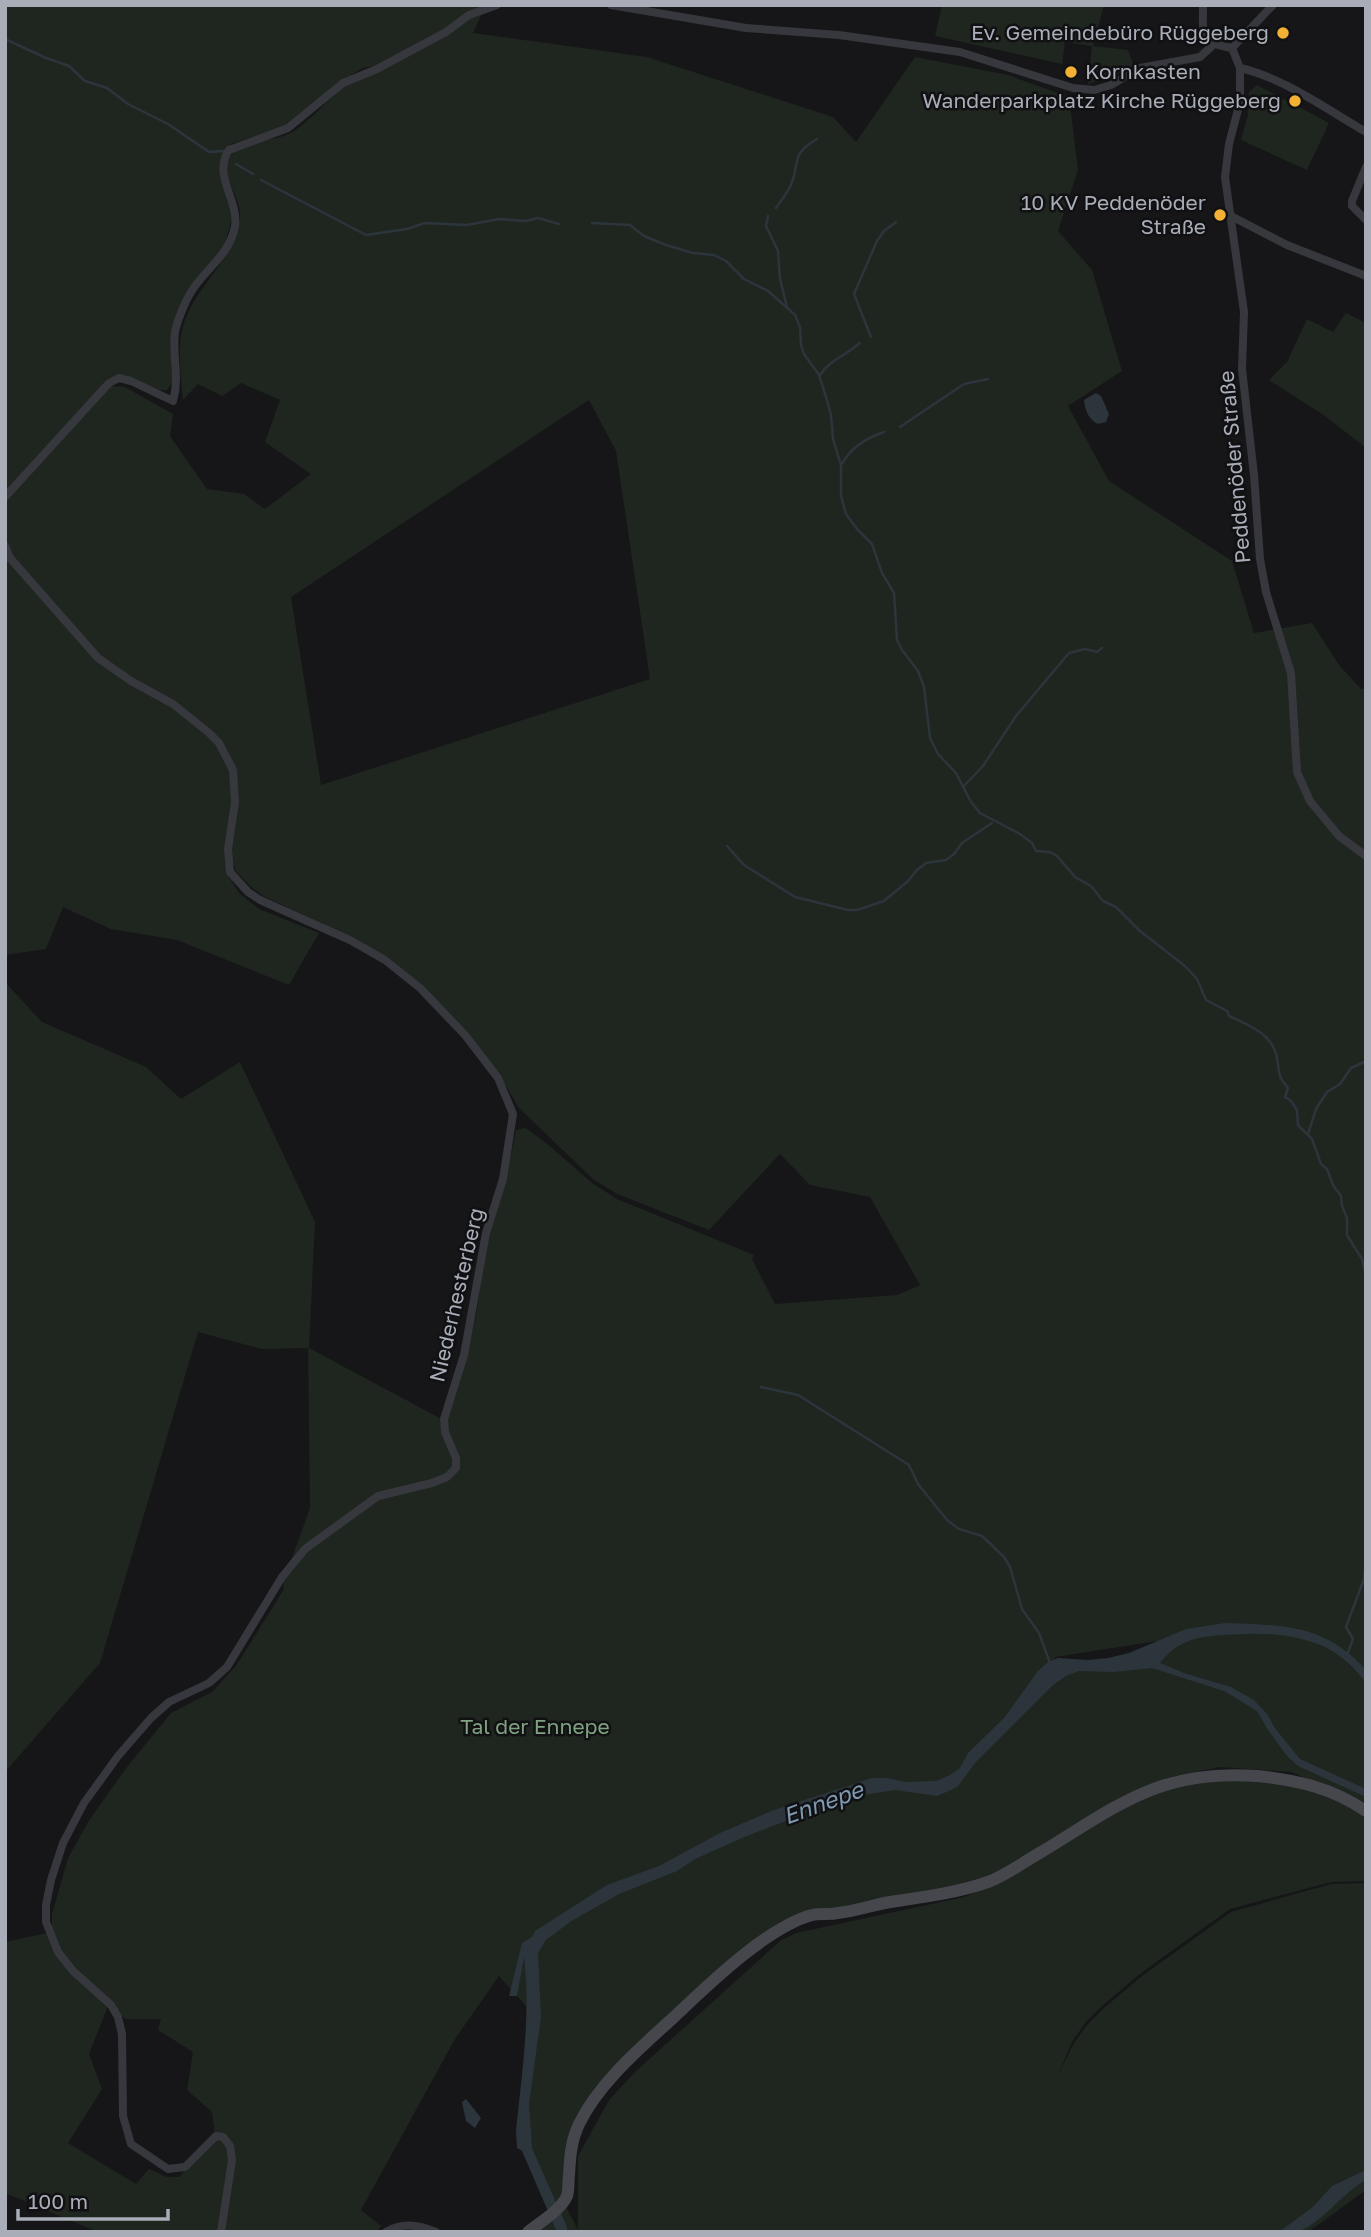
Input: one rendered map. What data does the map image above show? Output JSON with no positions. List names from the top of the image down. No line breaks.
{"streets":{"street":["Peddenöder Straße","Niederhesterberg"]},"water":["Ennepe"],"parks":["Tal der Ennepe"],"places":["Ev. Gemeindebüro Rüggeberg","Kornkasten","Wanderparkplatz Kirche Rüggeberg","10 KV Peddenöder Straße"],"scale_bar":"100 m"}
